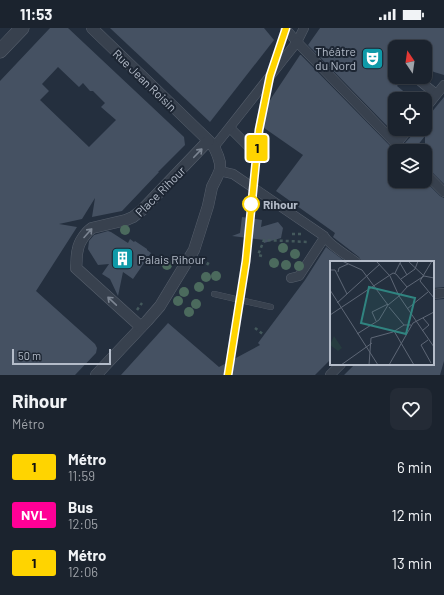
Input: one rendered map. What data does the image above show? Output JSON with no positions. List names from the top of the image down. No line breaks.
{"streets":{"street":["Rue Jean Roisin","Place Rihour"]},"crossings":[["Rue Jean Roisin","Place Rihour"]],"places":{"theatre":["Théâtre du Nord"],"other":["Rihour"],"building":["Palais Rihour"]},"lines":["metro line 1"],"scale_bar":"50 m","north":"top","page":{"status":"11:53","on_map":"1","scale":"50 m","heading":["Rihour","Métro"],"list":[{"mark":"1","name":"Métro","note":"11:59","value":"6 min"},{"mark":"NVL","name":"Bus","note":"12:05","value":"12 min"},{"mark":"1","name":"Métro","note":"12:06","value":"13 min"}]}}
